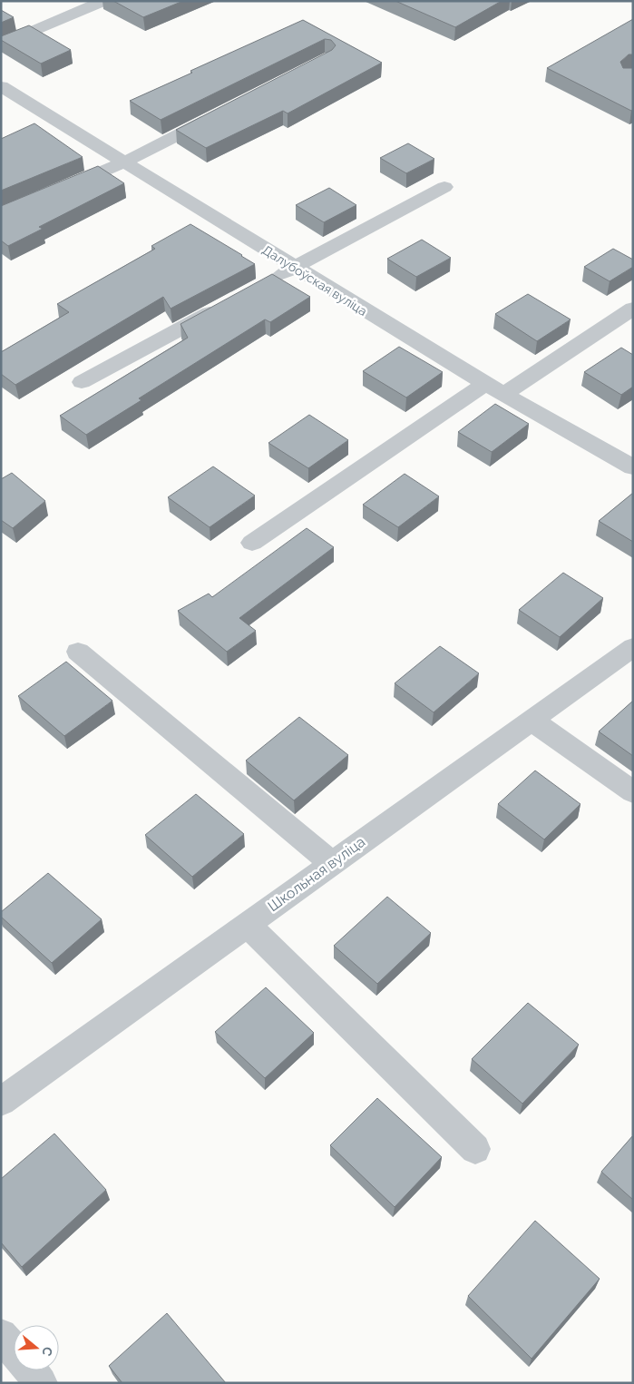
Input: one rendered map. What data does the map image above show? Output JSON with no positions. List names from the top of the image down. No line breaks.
{"streets":{"street":["Далубоўская вуліца","Школьная вуліца"]},"north":"right"}
